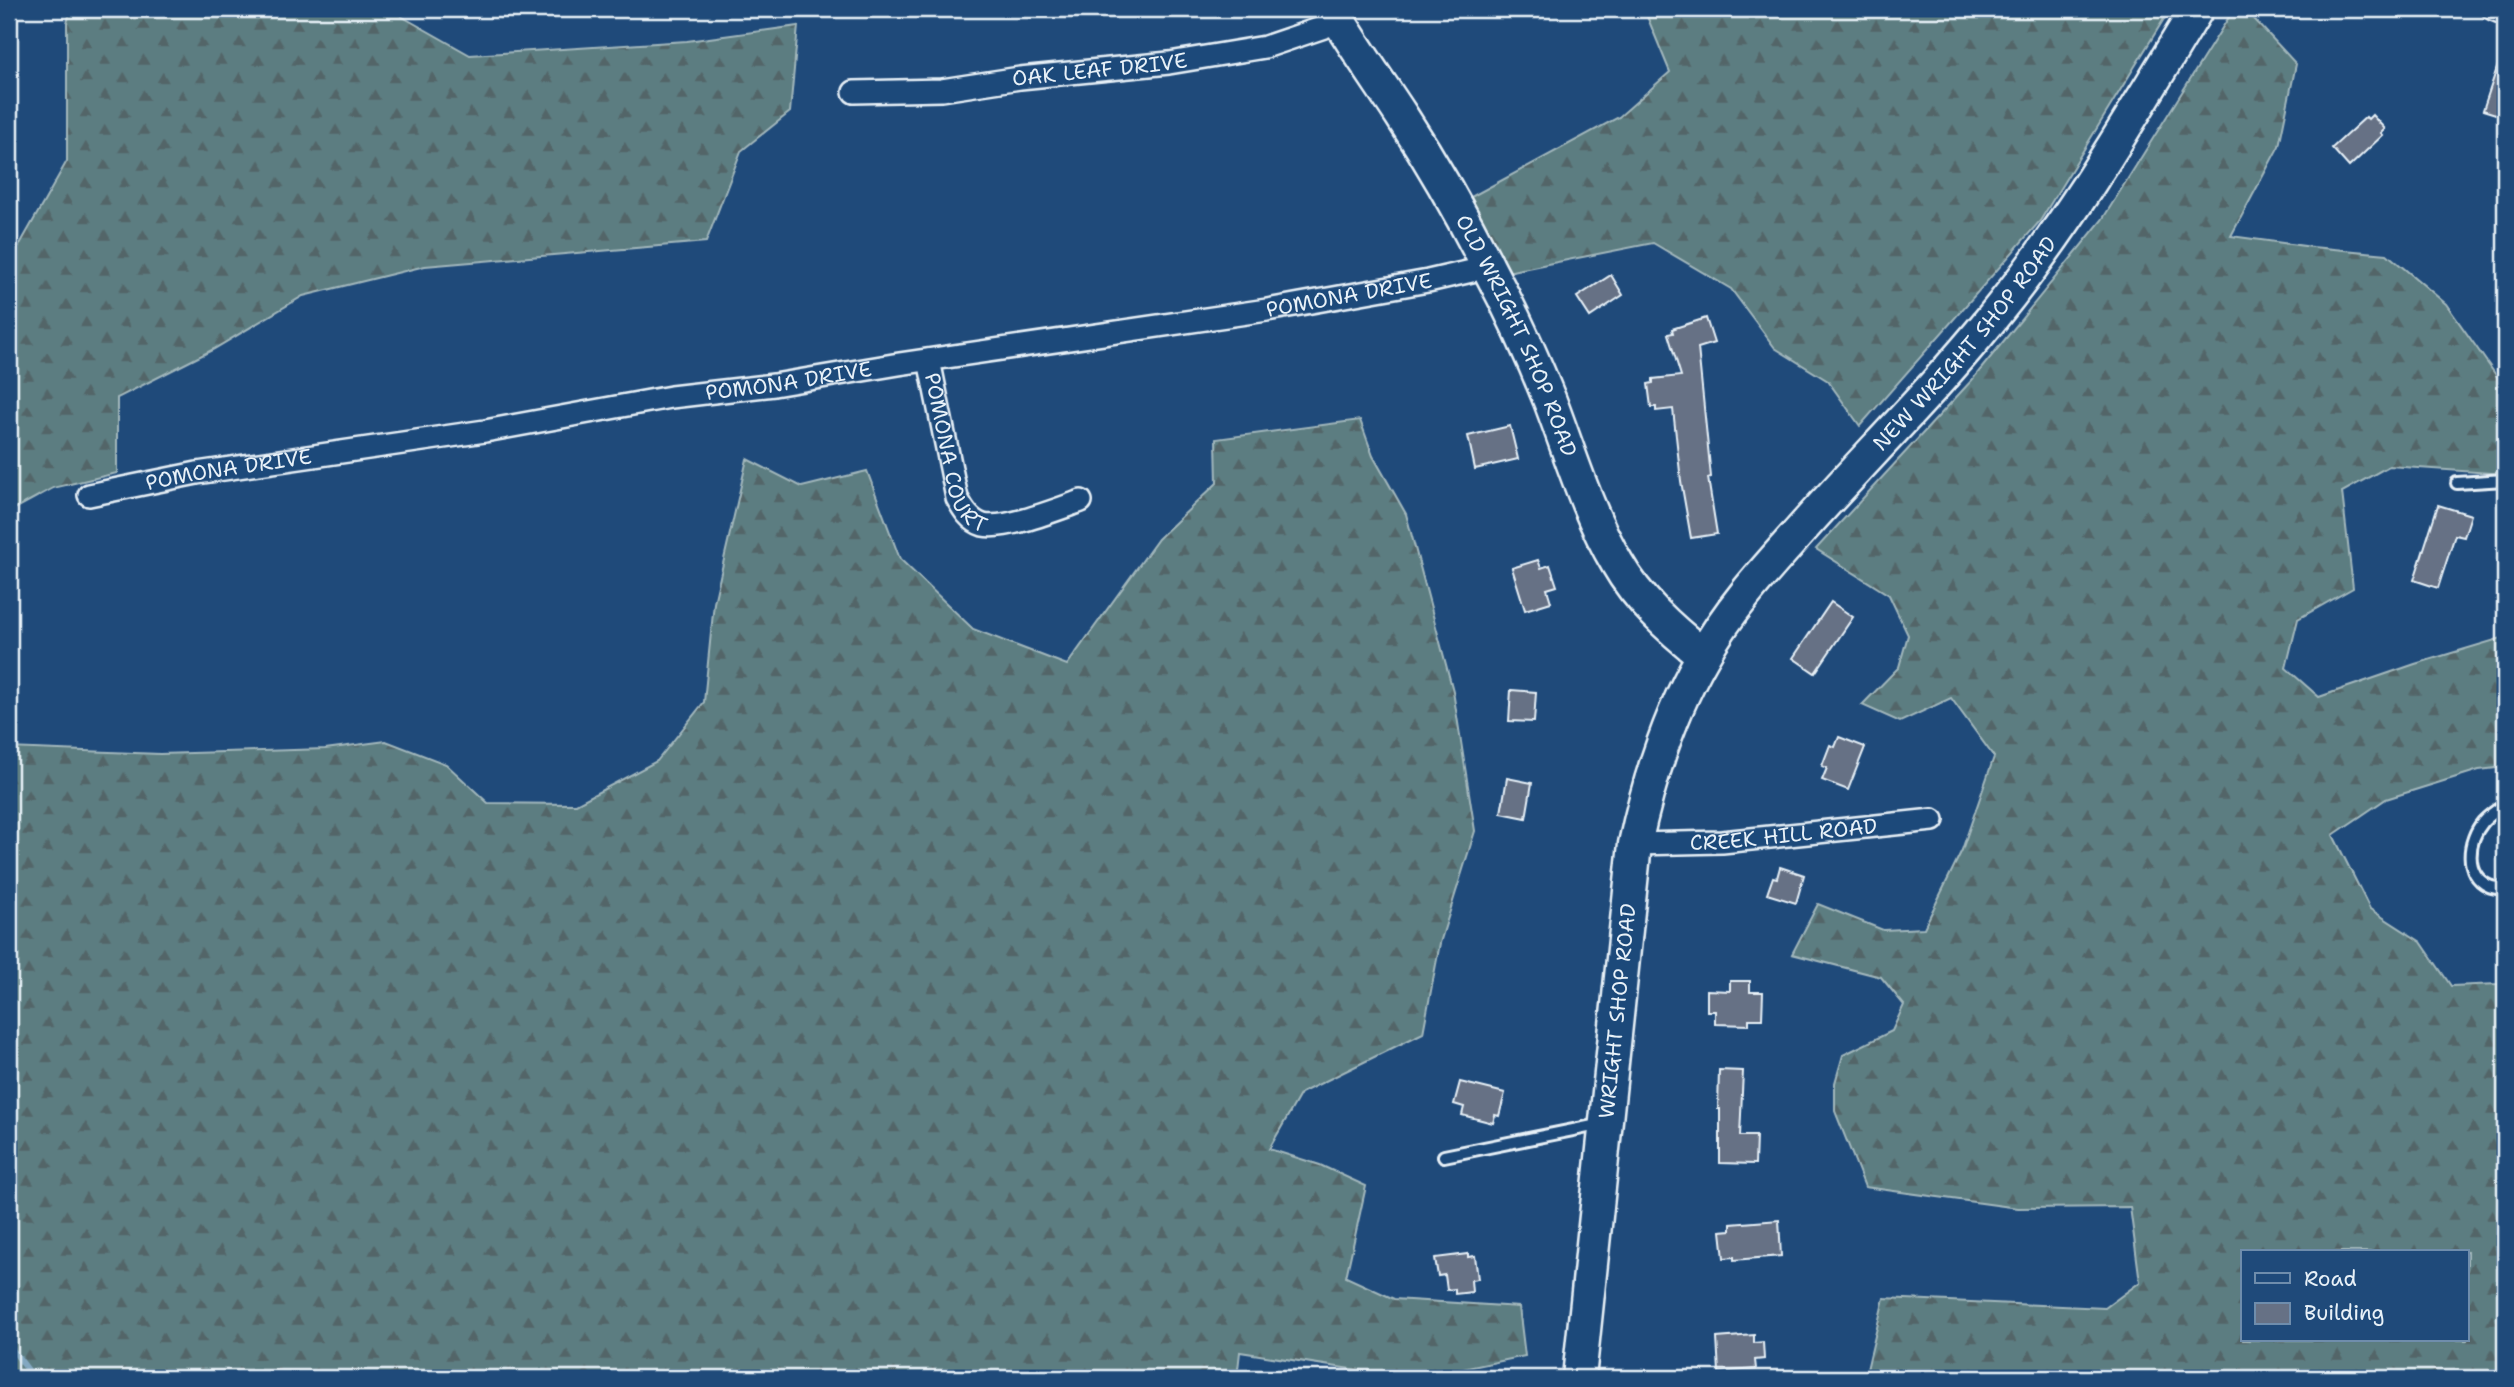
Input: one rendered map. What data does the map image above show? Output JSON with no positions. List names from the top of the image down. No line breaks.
{"streets":{"street":["OAK LEAF DRIVE","POMONA DRIVE","OLD WRIGHT SHOP ROAD","NEW WRIGHT SHOP ROAD","POMONA COURT","CREEK HILL ROAD","WRIGHT SHOP ROAD"]},"crossings":[["OAK LEAF DRIVE","OLD WRIGHT SHOP ROAD"],["POMONA DRIVE","OLD WRIGHT SHOP ROAD"],["POMONA DRIVE","POMONA COURT"],["OLD WRIGHT SHOP ROAD","NEW WRIGHT SHOP ROAD"],["OLD WRIGHT SHOP ROAD","WRIGHT SHOP ROAD"],["NEW WRIGHT SHOP ROAD","WRIGHT SHOP ROAD"],["CREEK HILL ROAD","WRIGHT SHOP ROAD"]],"legend":["Road","Building"]}
